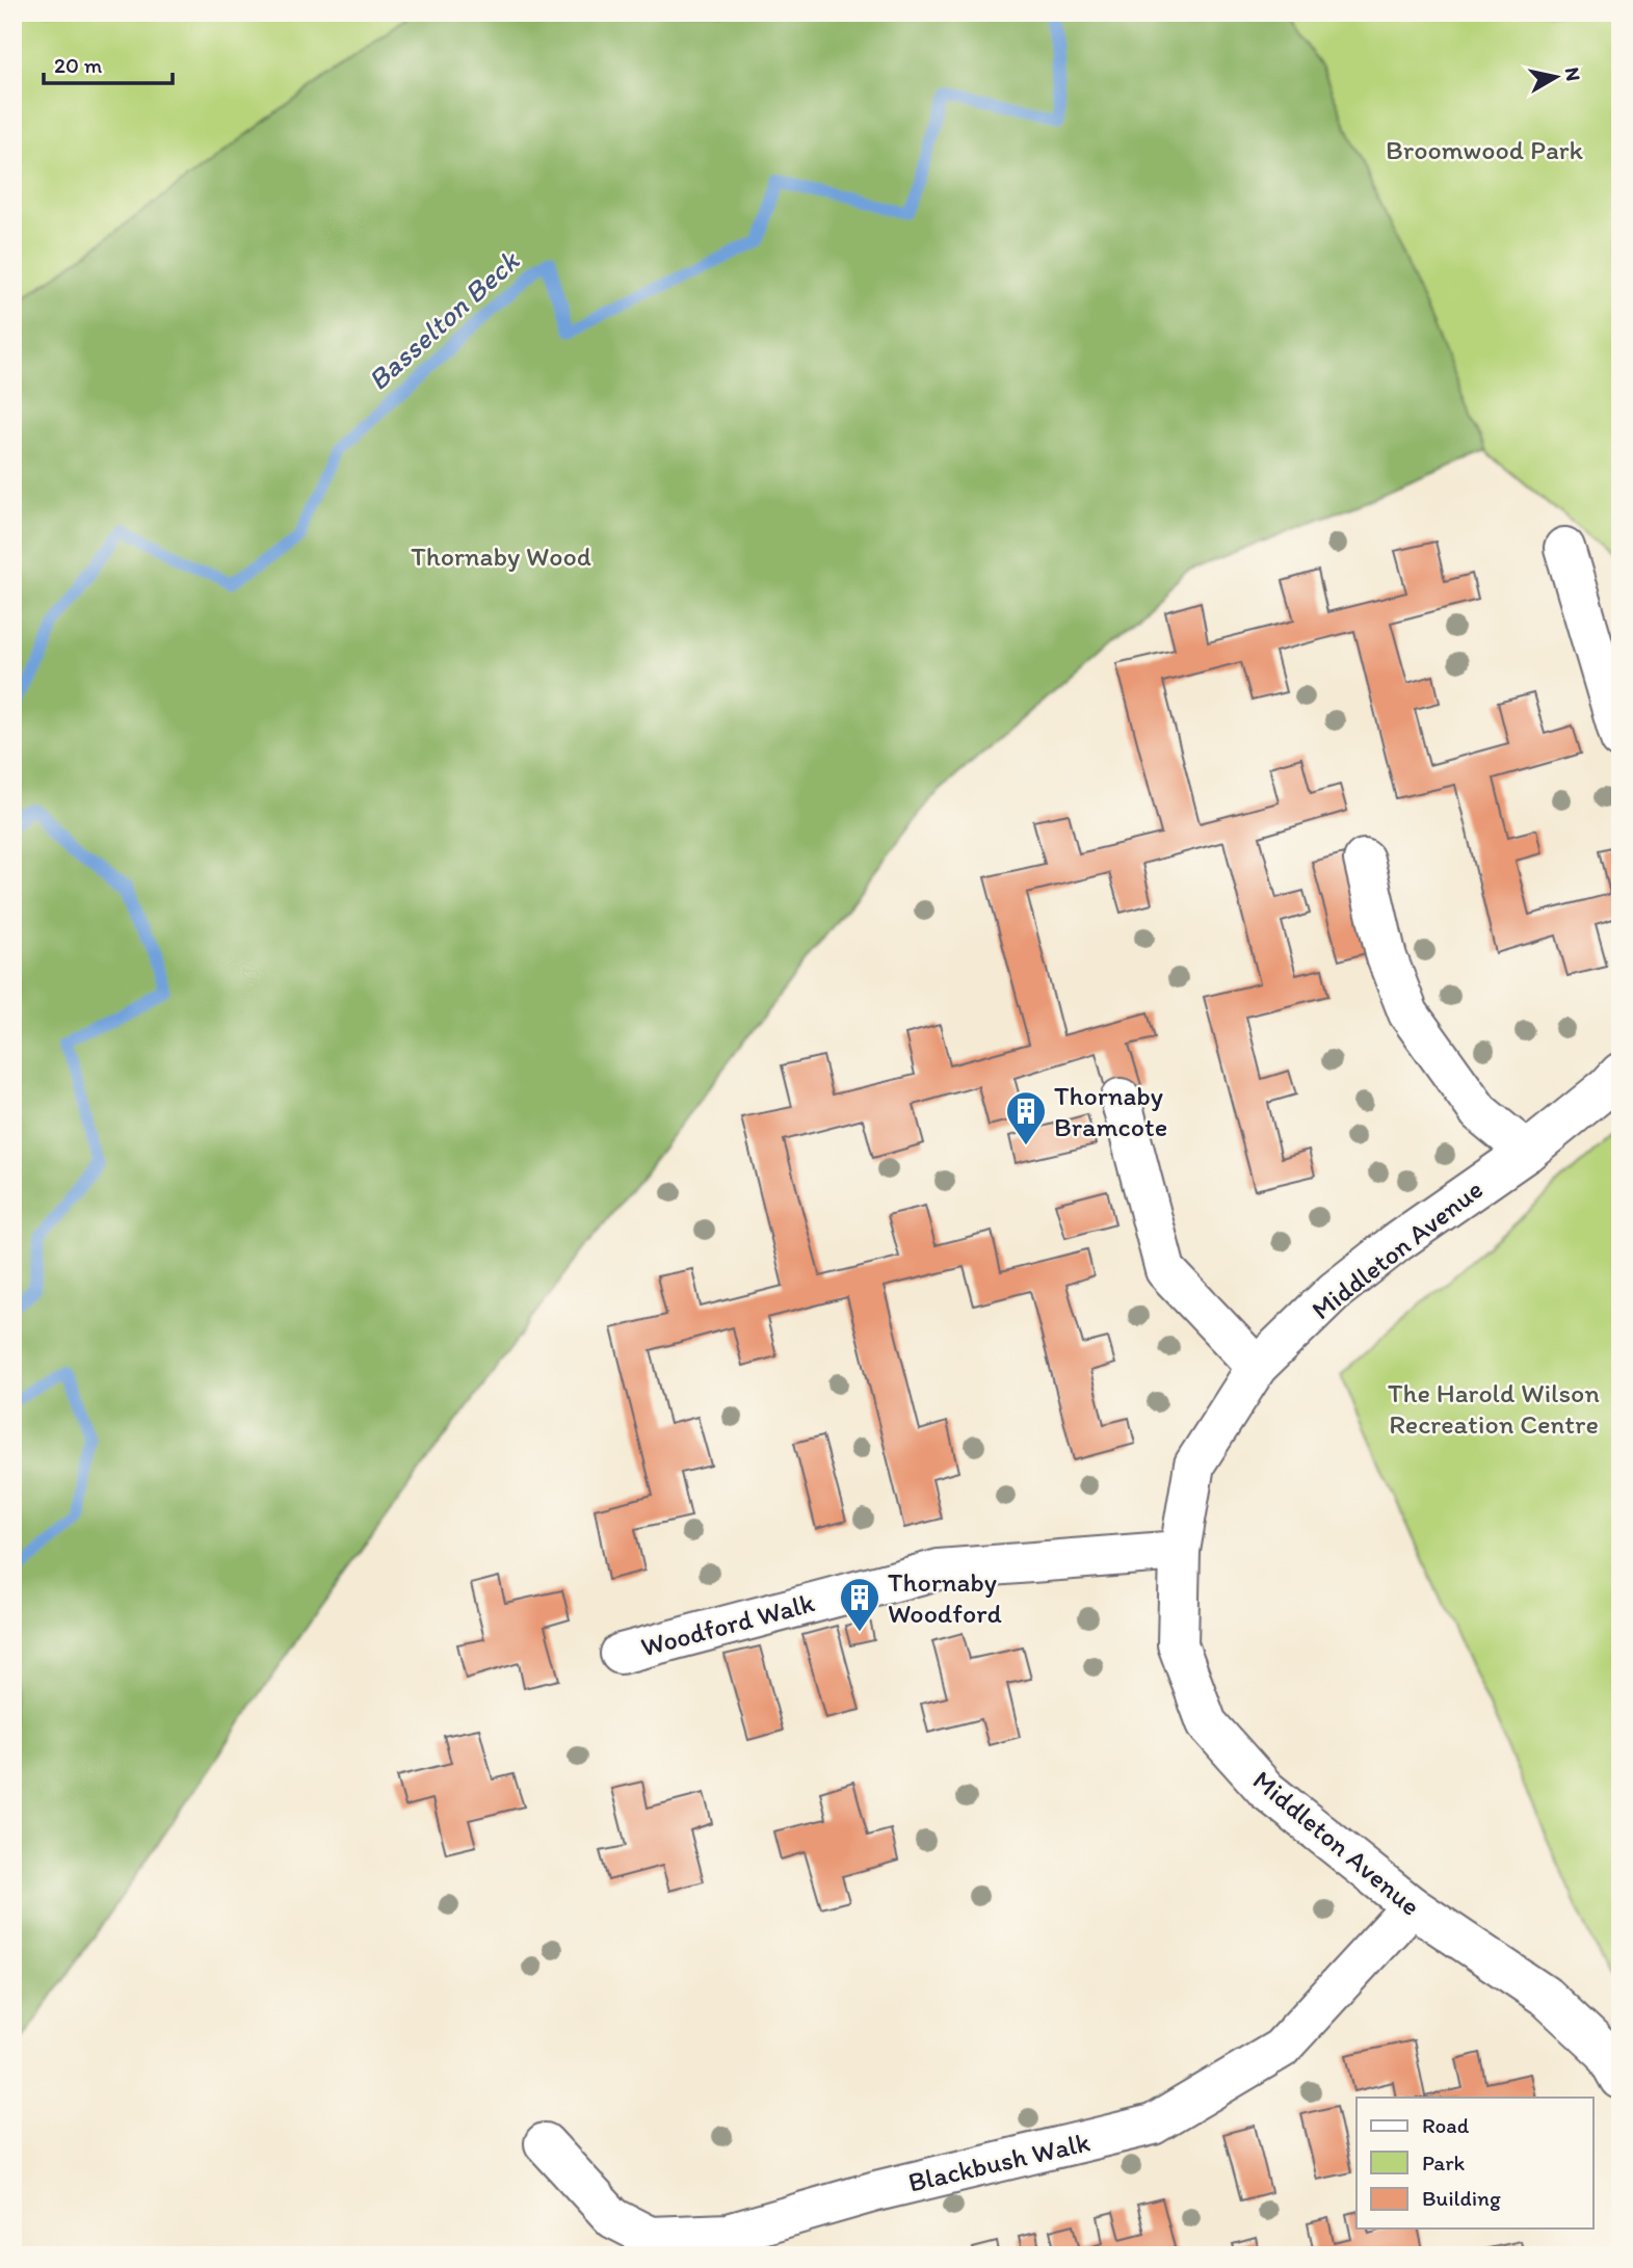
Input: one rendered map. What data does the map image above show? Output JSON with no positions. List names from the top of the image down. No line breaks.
{"streets":{"street":["Middleton Avenue","Woodford Walk","Blackbush Walk"]},"crossings":[["Middleton Avenue","Woodford Walk"],["Middleton Avenue","Blackbush Walk"]],"water":["Basselton Beck"],"parks":["Broomwood Park","Thornaby Wood","The Harold Wilson Recreation Centre"],"places":{"building":["Thornaby Bramcote","Thornaby Woodford"]},"legend":["Road","Park","Building"],"scale_bar":"20 m","north":"right"}
